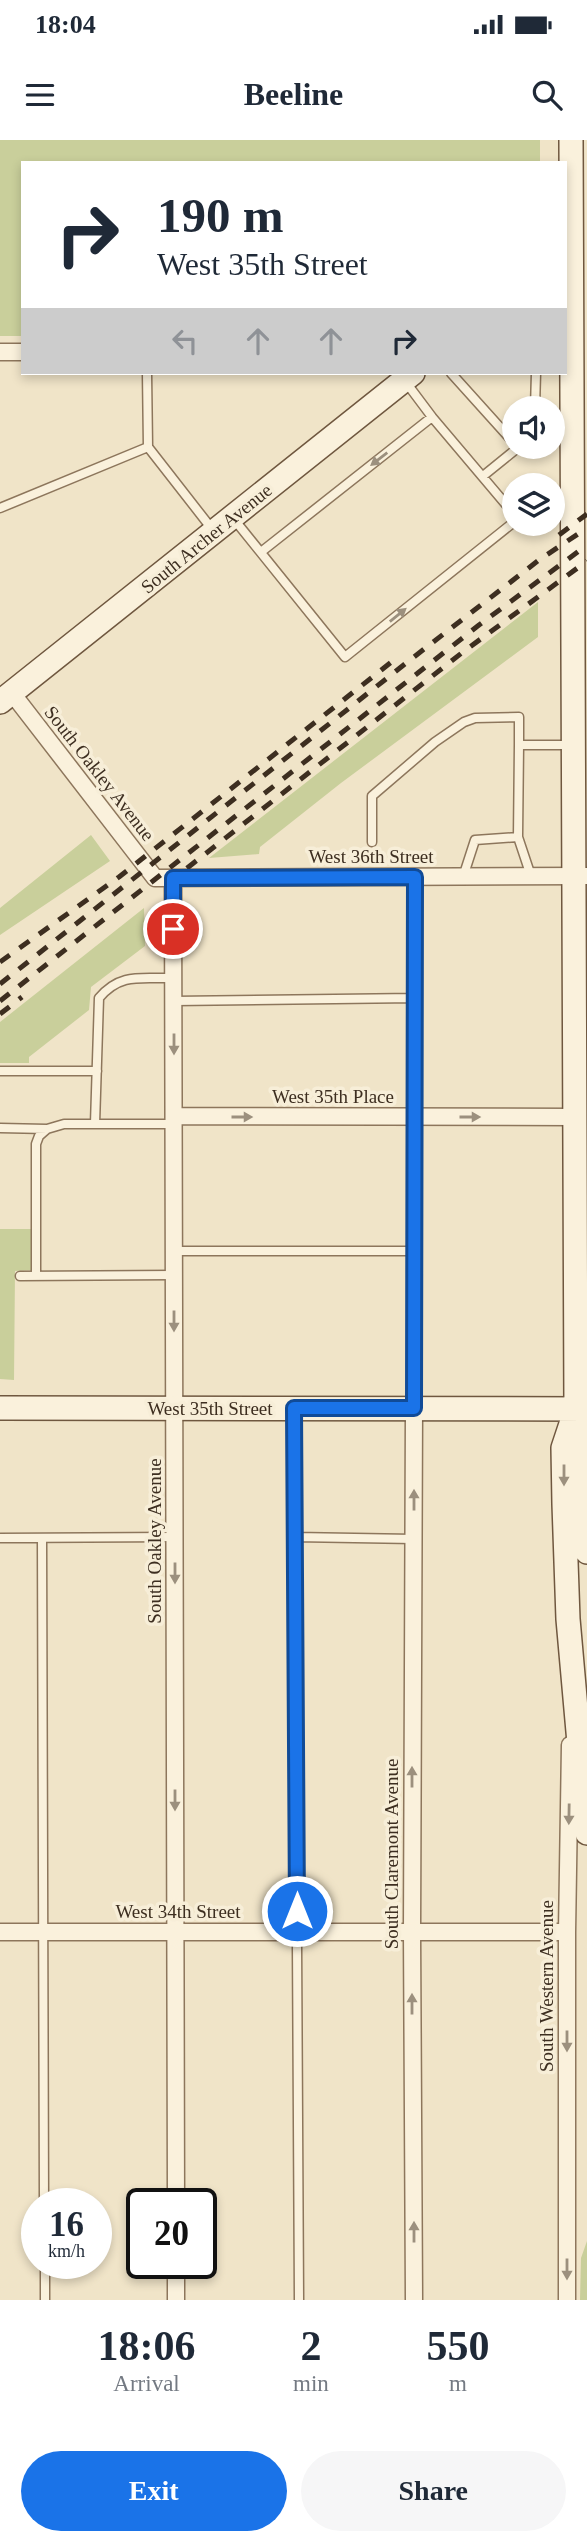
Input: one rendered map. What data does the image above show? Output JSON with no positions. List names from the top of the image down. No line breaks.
{"streets":{"street":["South Archer Avenue","South Oakley Avenue","West 36th Street","West 35th Place","West 35th Street","South Claremont Avenue","West 34th Street","South Western Avenue"]},"crossings":[["South Archer Avenue","South Oakley Avenue"],["South Oakley Avenue","West 36th Street"],["South Oakley Avenue","West 35th Place"],["South Oakley Avenue","West 35th Street"],["South Oakley Avenue","West 34th Street"],["West 35th Street","South Claremont Avenue"],["South Claremont Avenue","West 34th Street"],["West 34th Street","South Western Avenue"]],"one_way":["South Oakley Avenue","West 35th Place","South Claremont Avenue","South Western Avenue"],"page":{"status":"18:04","header":"Beeline","turn":["190 m","West 35th Street"],"speed":"16 km/h","limit":"20","eta":["18:06","Arrival","2","min","550","m"],"buttons":["Exit","Share"]}}
